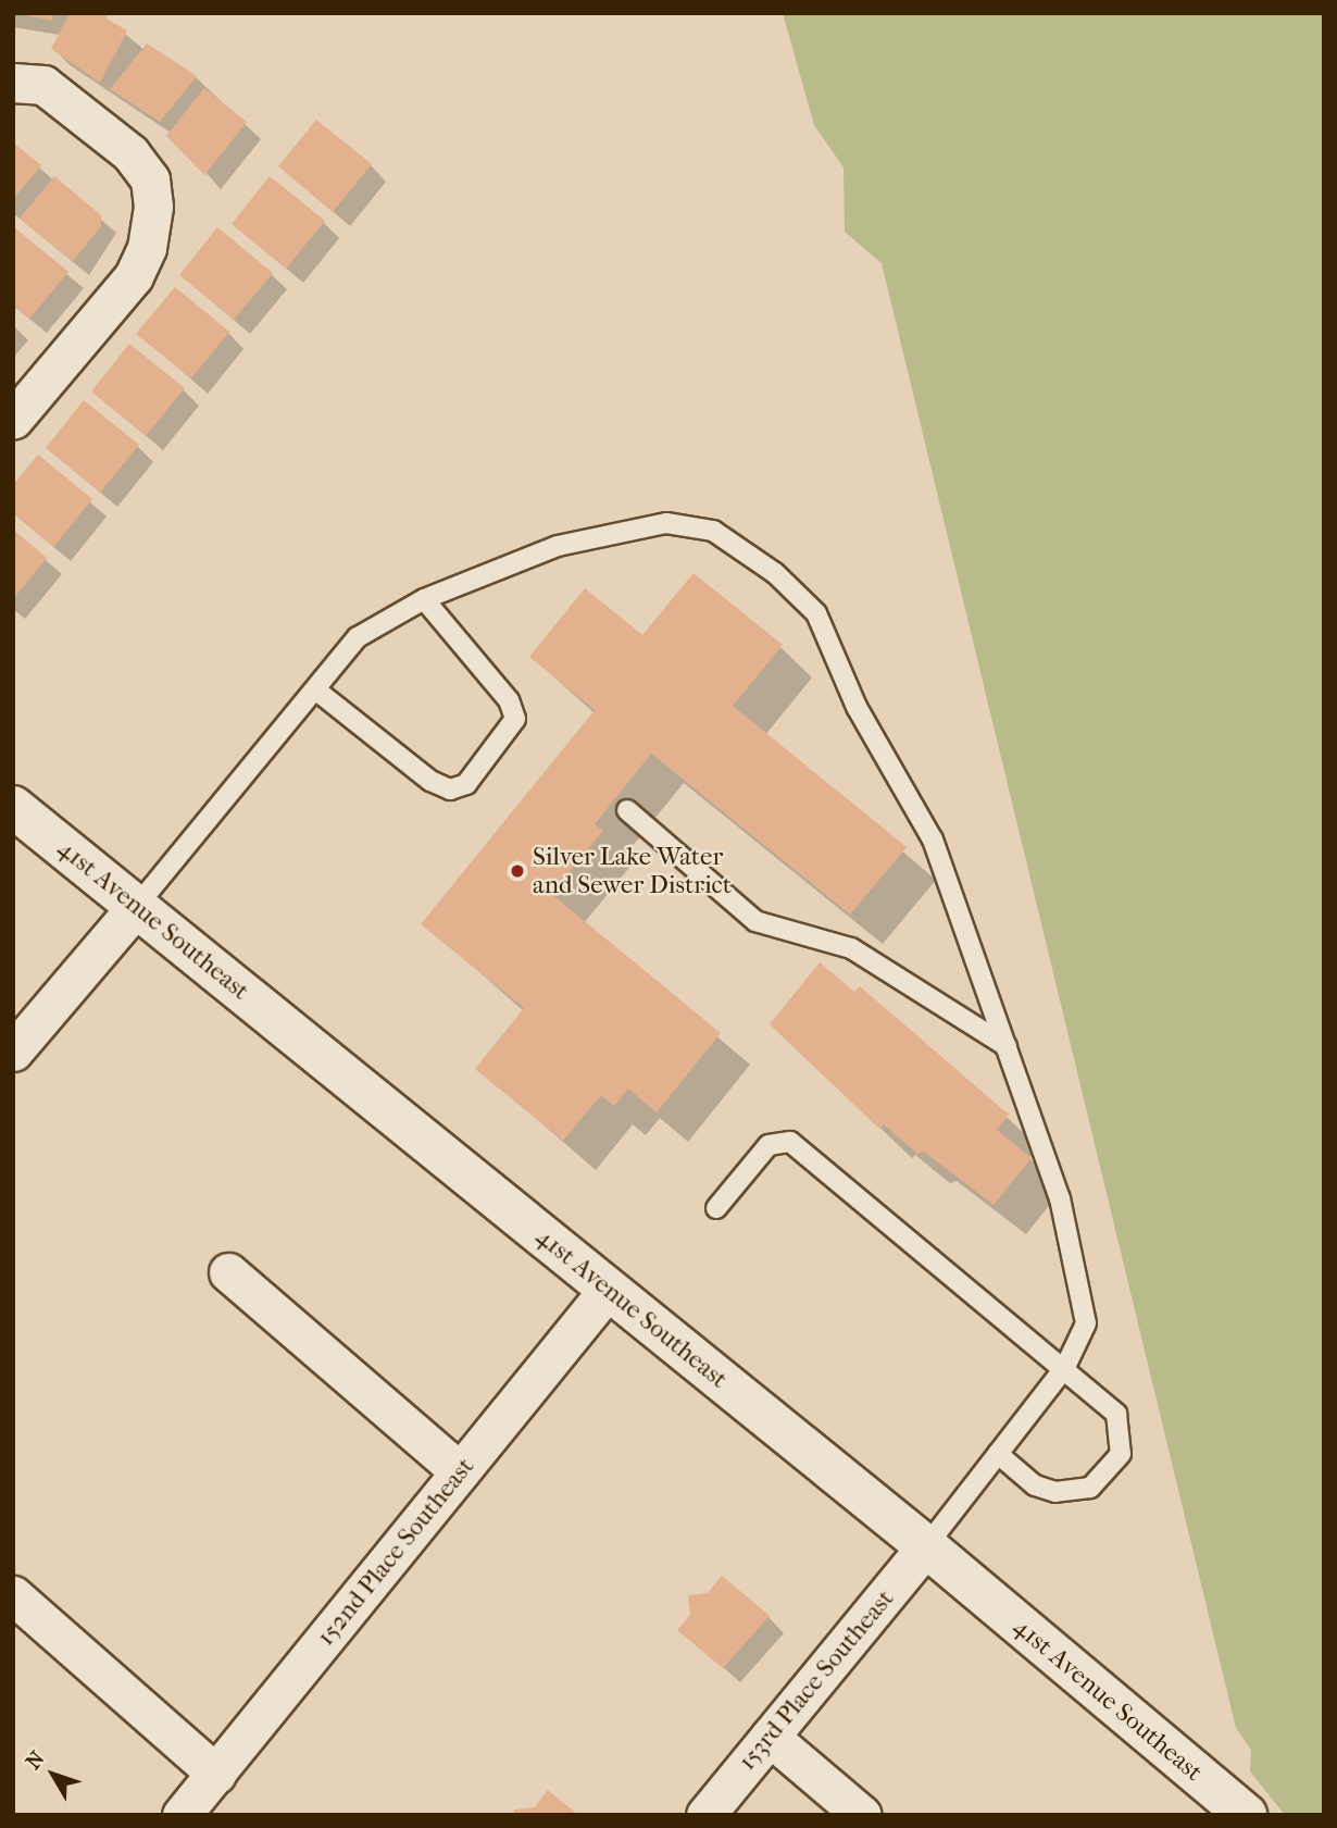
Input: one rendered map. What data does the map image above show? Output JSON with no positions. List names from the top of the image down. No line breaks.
{"streets":{"street":["41st Avenue Southeast","152nd Place Southeast","153rd Place Southeast"]},"crossings":[["41st Avenue Southeast","152nd Place Southeast"],["41st Avenue Southeast","153rd Place Southeast"]],"places":["Silver Lake Water and Sewer District"],"north":"top left"}
